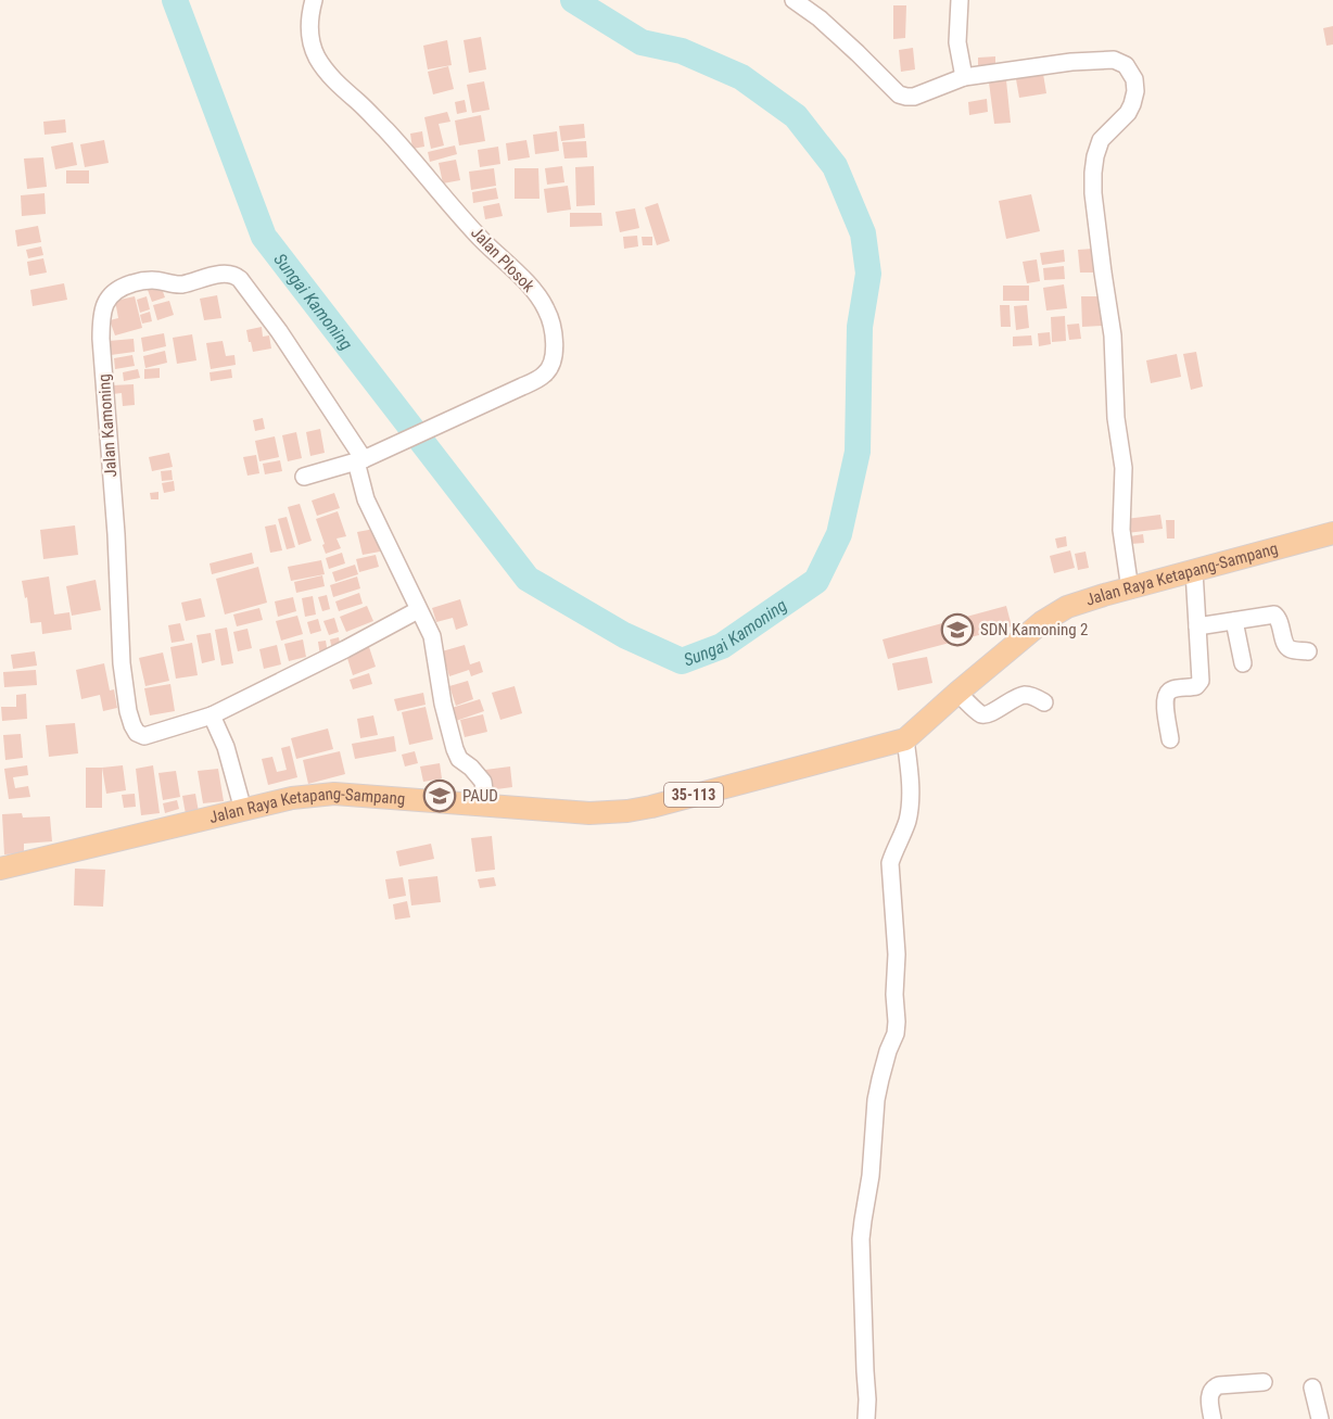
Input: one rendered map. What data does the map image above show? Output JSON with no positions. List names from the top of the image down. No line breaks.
{"streets":{"main road":["Jalan Raya Ketapang-Sampang","35-113"],"street":["Jalan Plosok","Jalan Kamoning"]},"crossings":[["Jalan Plosok","Jalan Kamoning"]],"water":["Sungai Kamoning"],"places":{"school or university":["SDN Kamoning 2","PAUD"]}}
